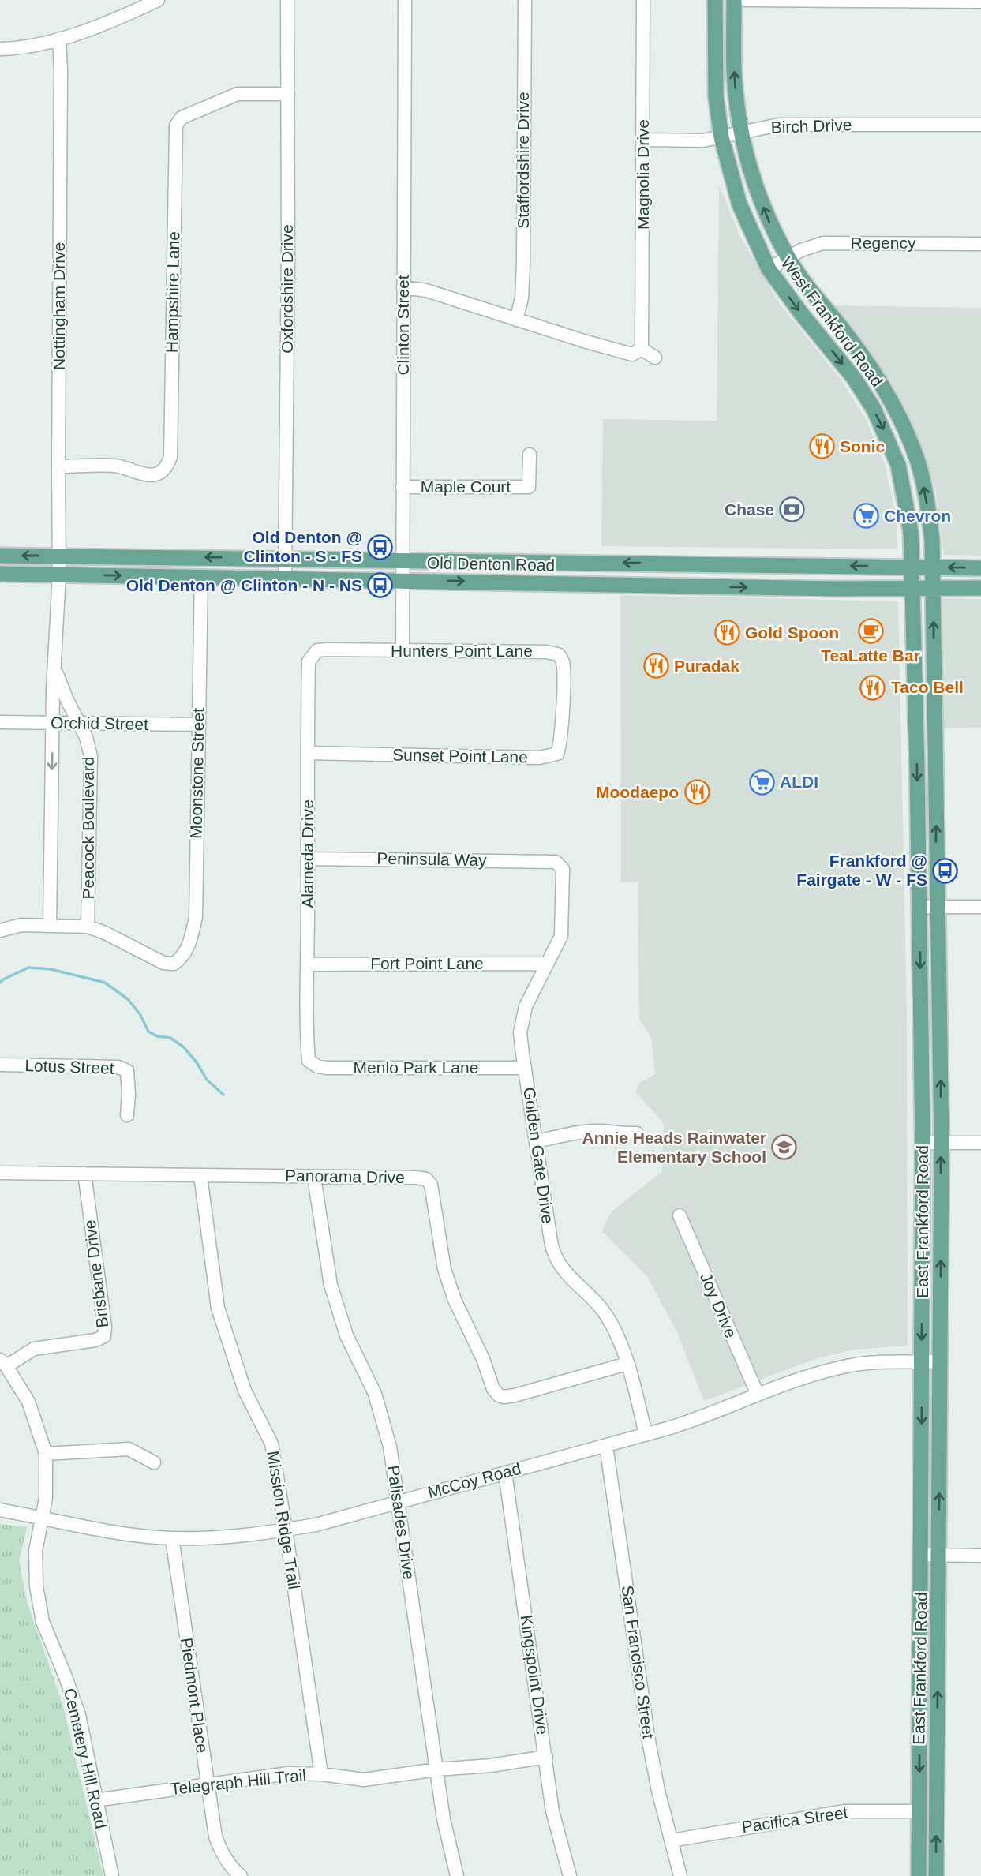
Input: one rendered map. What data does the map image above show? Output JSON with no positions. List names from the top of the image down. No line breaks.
{"streets":{"main road":["West Frankford Road","Old Denton Road","East Frankford Road"],"street":["Birch Drive","Staffordshire Drive","Magnolia Drive","Regency","Oxfordshire Drive","Hampshire Lane","Nottingham Drive","Clinton Street","Maple Court","Hunters Point Lane","Orchid Street","Sunset Point Lane","Moonstone Street","Peacock Boulevard","Alameda Drive","Peninsula Way","Fort Point Lane","Lotus Street","Menlo Park Lane","Golden Gate Drive","Panorama Drive","Brisbane Drive","Joy Drive","McCoy Road","Mission Ridge Trail","Palisades Drive","San Francisco Street","Kingspoint Drive","Piedmont Place","Cemetery Hill Road","Telegraph Hill Trail","Pacifica Street"]},"crossings":[["Birch Drive","Magnolia Drive"],["Birch Drive","West Frankford Road"],["Regency","West Frankford Road"],["Oxfordshire Drive","Hampshire Lane"],["Oxfordshire Drive","Old Denton Road"],["Hampshire Lane","Nottingham Drive"],["Nottingham Drive","Old Denton Road"],["Nottingham Drive","Peacock Boulevard"],["West Frankford Road","Old Denton Road"],["West Frankford Road","East Frankford Road"],["Clinton Street","Maple Court"],["Clinton Street","Old Denton Road"],["Clinton Street","Hunters Point Lane"],["Old Denton Road","Moonstone Street"],["Old Denton Road","Peacock Boulevard"],["Old Denton Road","East Frankford Road"],["Hunters Point Lane","Sunset Point Lane"],["Hunters Point Lane","Alameda Drive"],["Orchid Street","Moonstone Street"],["Orchid Street","Peacock Boulevard"],["Sunset Point Lane","Alameda Drive"],["Moonstone Street","Peacock Boulevard"],["Alameda Drive","Peninsula Way"],["Alameda Drive","Fort Point Lane"],["Alameda Drive","Menlo Park Lane"],["Peninsula Way","Golden Gate Drive"],["Fort Point Lane","Golden Gate Drive"],["Menlo Park Lane","Golden Gate Drive"],["Golden Gate Drive","Panorama Drive"],["Golden Gate Drive","McCoy Road"],["Panorama Drive","Brisbane Drive"],["Panorama Drive","Mission Ridge Trail"],["Panorama Drive","Palisades Drive"],["East Frankford Road","McCoy Road"],["East Frankford Road","Pacifica Street"],["Brisbane Drive","Cemetery Hill Road"],["Joy Drive","McCoy Road"],["McCoy Road","Mission Ridge Trail"],["McCoy Road","Palisades Drive"],["McCoy Road","San Francisco Street"],["McCoy Road","Kingspoint Drive"],["McCoy Road","Piedmont Place"],["McCoy Road","Cemetery Hill Road"],["Mission Ridge Trail","Telegraph Hill Trail"],["Palisades Drive","Telegraph Hill Trail"],["San Francisco Street","Pacifica Street"],["Kingspoint Drive","Telegraph Hill Trail"],["Piedmont Place","Telegraph Hill Trail"],["Cemetery Hill Road","Telegraph Hill Trail"]],"places":{"restaurant":["Sonic","Gold Spoon","Puradak","Taco Bell","Moodaepo"],"bank":["Chase"],"supermarket":["Chevron","ALDI"],"bus stop":["Old Denton @ Clinton - S - FS","Old Denton @ Clinton - N - NS","Frankford @ Fairgate - W - FS"],"cafe":["TeaLatte Bar"],"school or university":["Annie Heads Rainwater Elementary School"]}}
